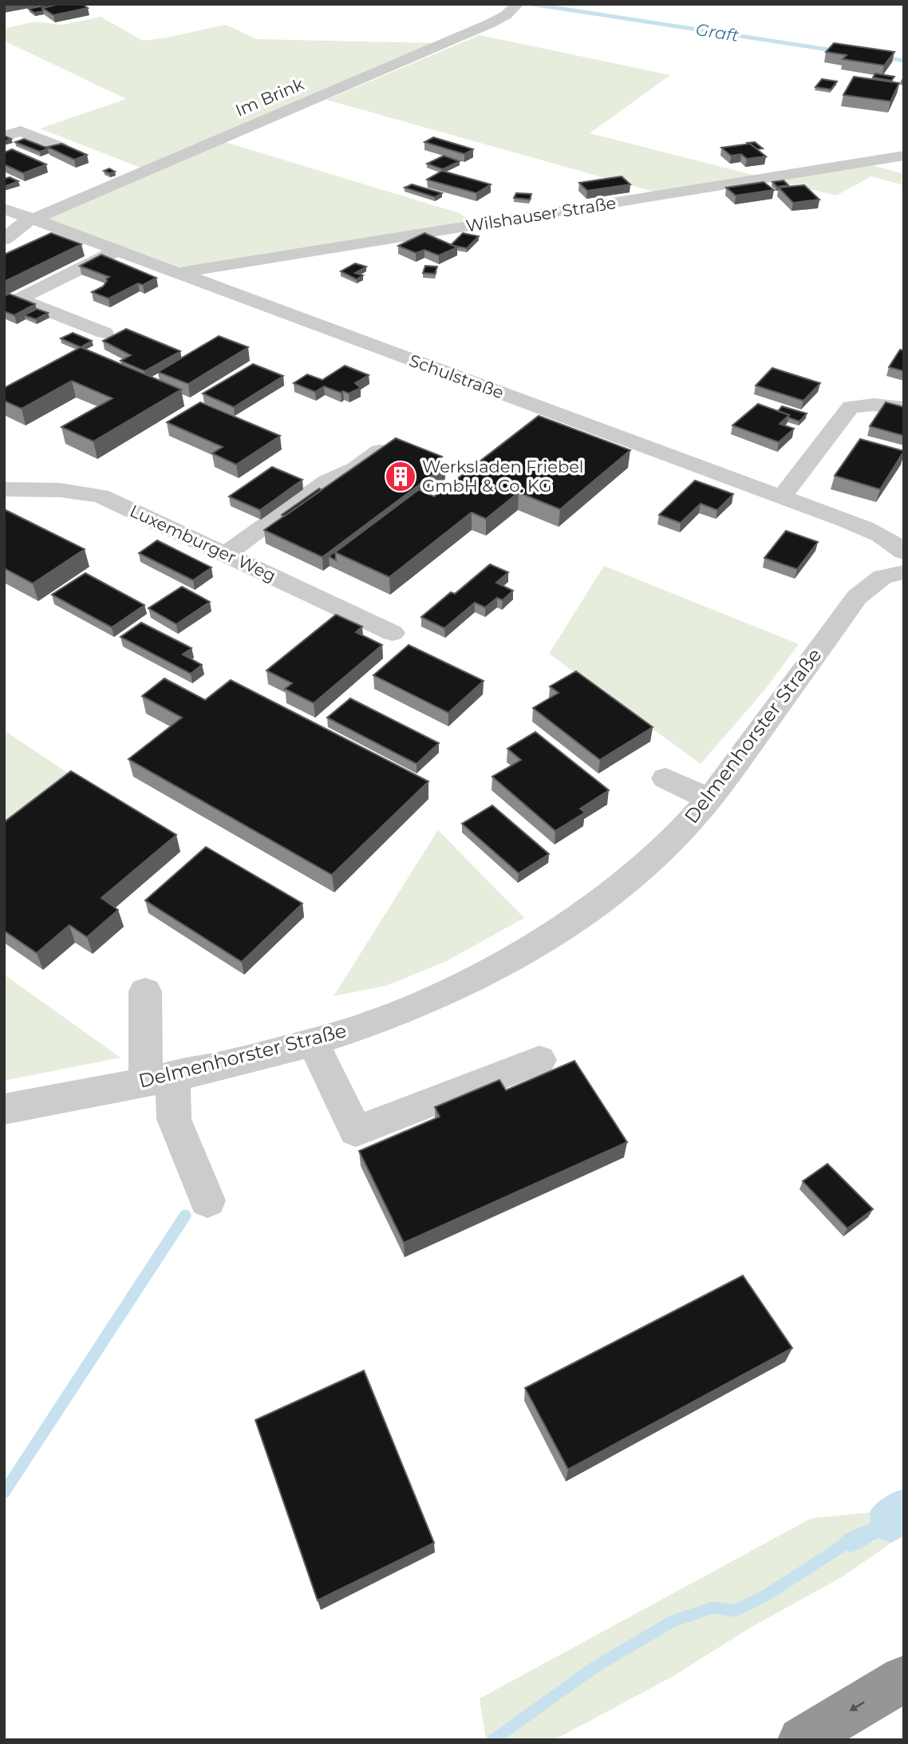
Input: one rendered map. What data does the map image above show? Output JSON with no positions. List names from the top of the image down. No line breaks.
{"streets":{"street":["Im Brink","Wilshauser Straße","Schulstraße","Luxemburger Weg","Delmenhorster Straße"]},"crossings":[["Im Brink","Schulstraße"],["Wilshauser Straße","Schulstraße"]],"water":["Graft"],"places":{"building":["Werksladen Friebel GmbH & Co. KG"]}}
